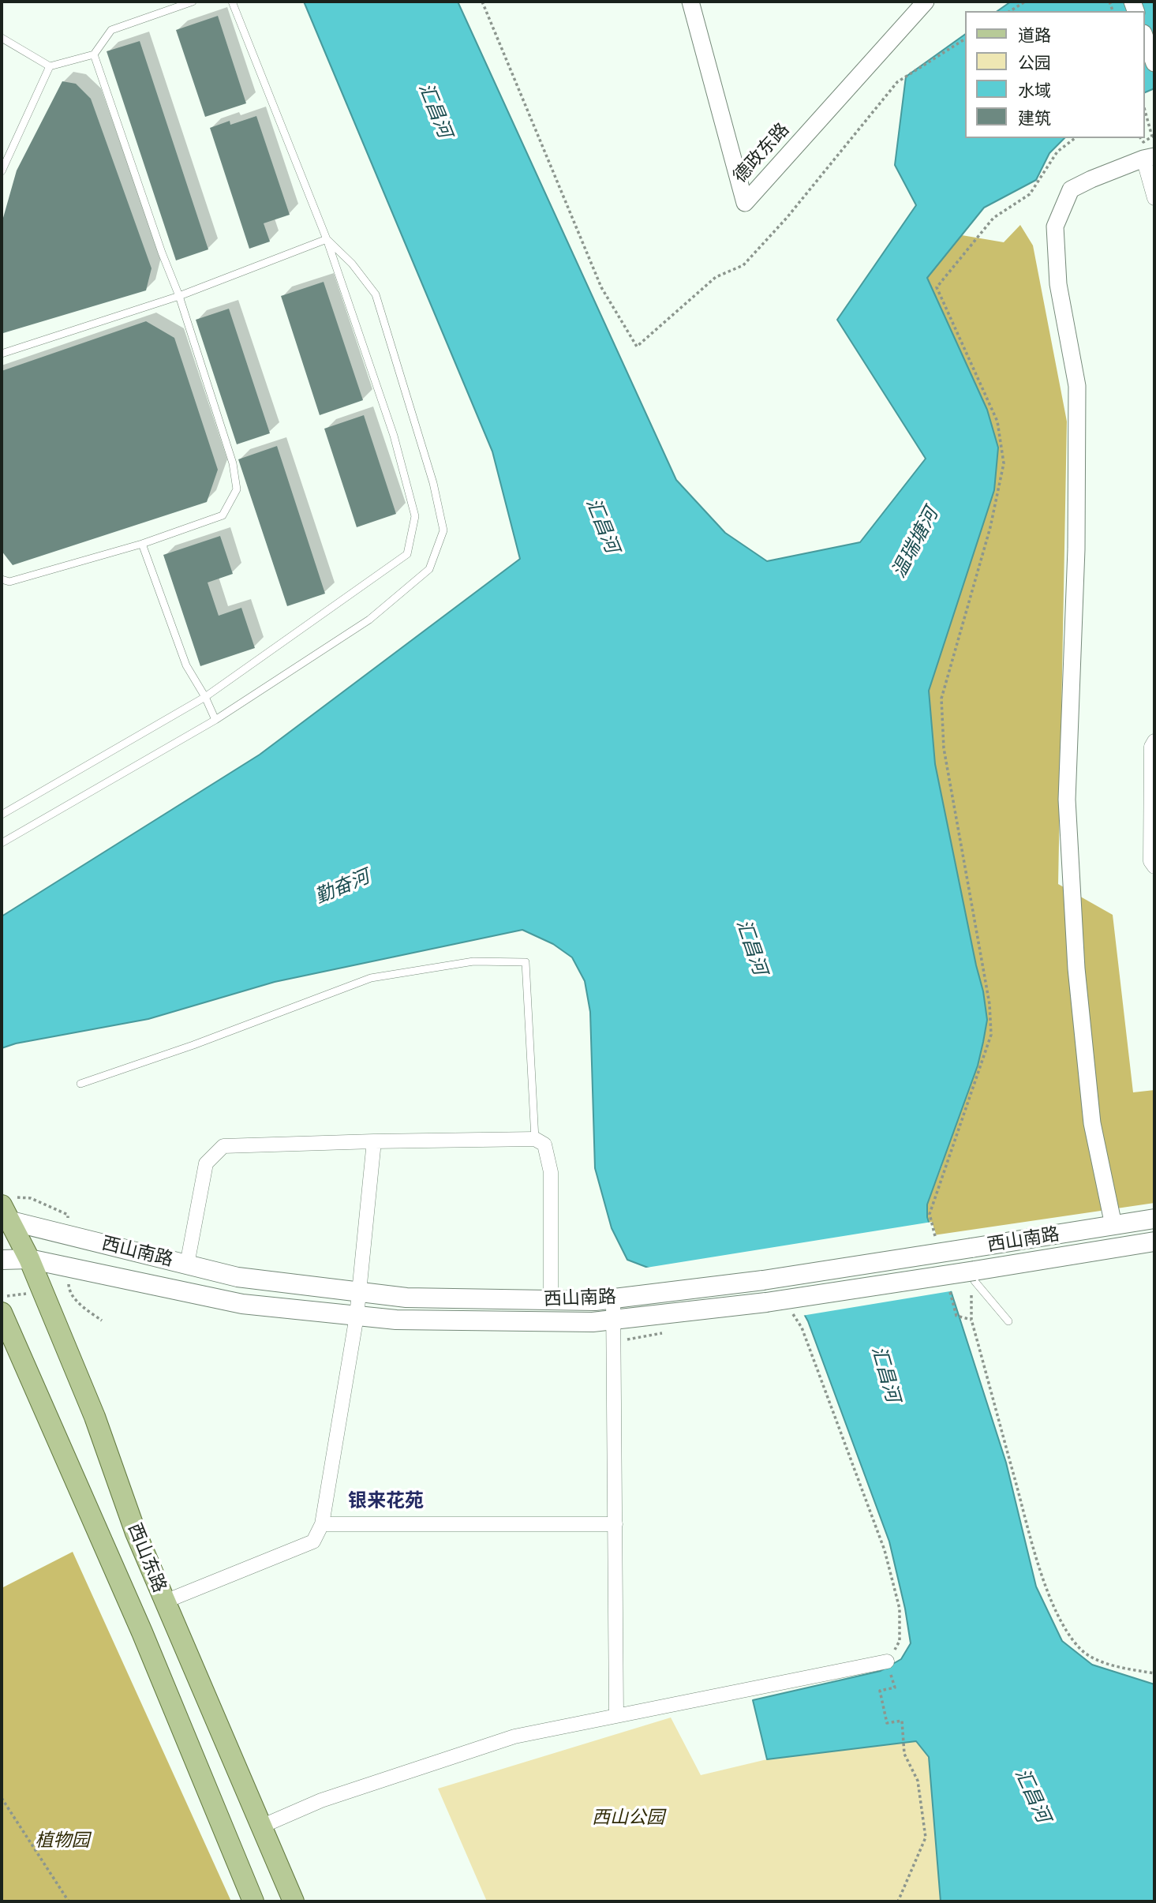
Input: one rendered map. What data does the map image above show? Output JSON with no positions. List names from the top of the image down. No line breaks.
{"streets":{"main road":["西山南路","西山东路"],"street":["德政东路"]},"crossings":[["西山南路","西山东路"]],"districts":["银来花苑"],"water":["汇昌河","温瑞塘河","勤奋河"],"parks":["西山公园","植物园"],"legend":["道路","公园","水域","建筑"]}
